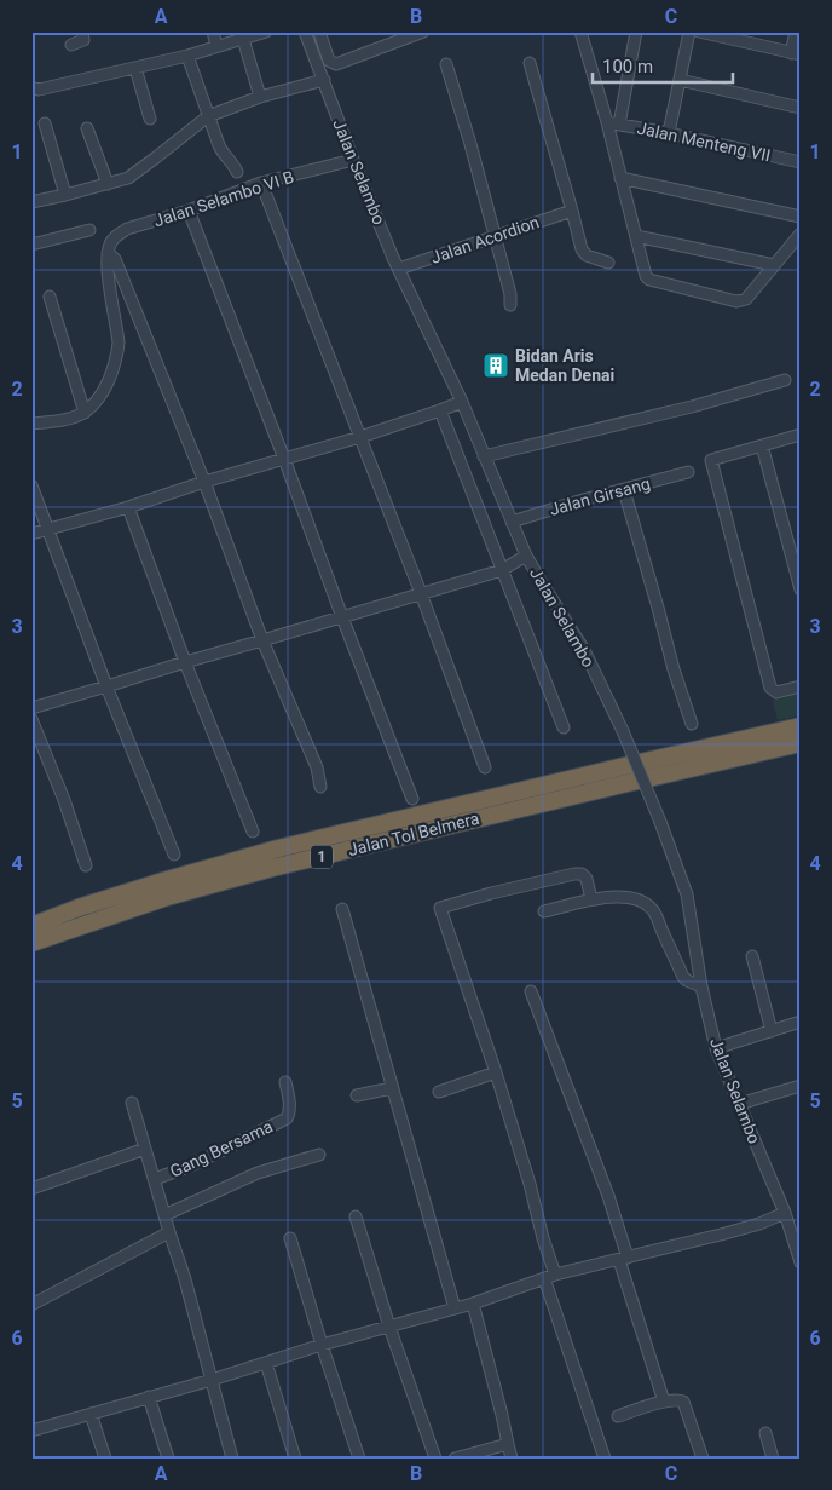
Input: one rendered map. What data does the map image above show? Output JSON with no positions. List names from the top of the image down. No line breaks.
{"streets":{"highway":["Jalan Tol Belmera","1"],"street":["Jalan Menteng VII","Jalan Selambo","Jalan Selambo VI B","Jalan Acordion","Jalan Girsang","Gang Bersama"]},"crossings":[["Jalan Selambo","Jalan Selambo VI B"],["Jalan Selambo","Jalan Acordion"],["Jalan Selambo","Jalan Girsang"]],"places":{"building":["Bidan Aris Medan Denai"]},"scale_bar":"100 m","grid":{"columns":["A","B","C"],"rows":["1","2","3","4","5","6"]}}
